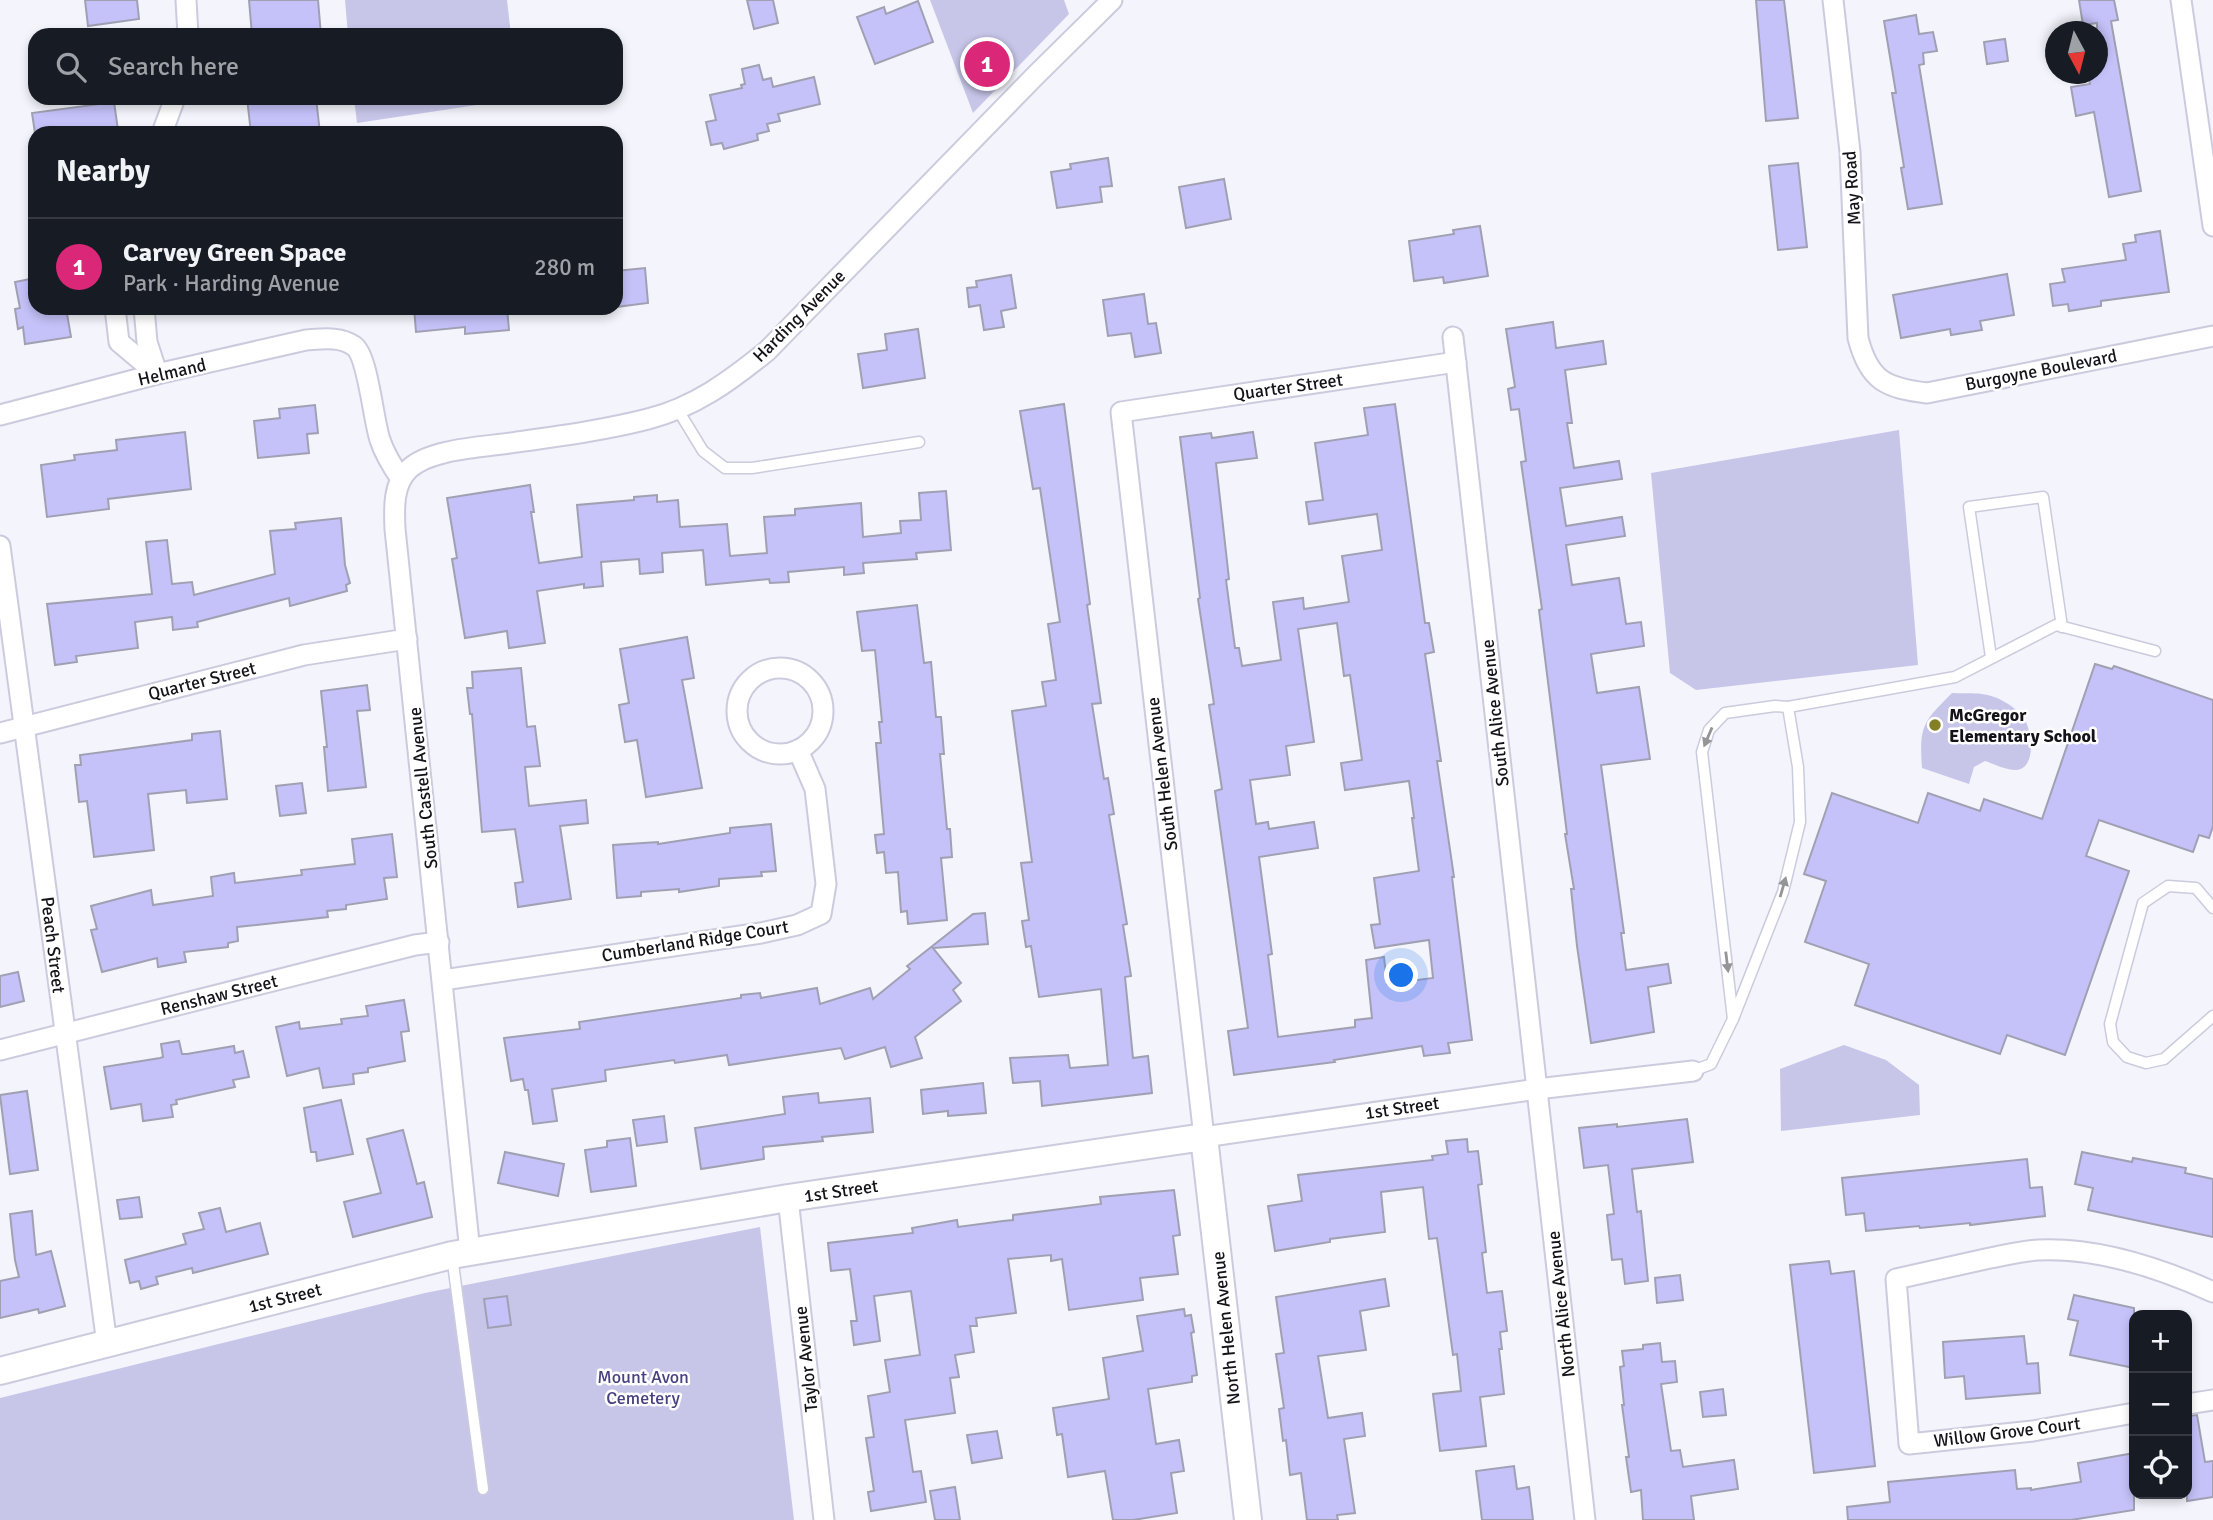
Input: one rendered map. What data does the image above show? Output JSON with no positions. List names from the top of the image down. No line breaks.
{"streets":{"street":["May Road","Harding Avenue","Burgoyne Boulevard","Helmand","Quarter Street","South Alice Avenue","South Helen Avenue","South Castell Avenue","Cumberland Ridge Court","Peach Street","Renshaw Street","1st Street","North Alice Avenue","North Helen Avenue","Taylor Avenue","Willow Grove Court"]},"crossings":[["May Road","Burgoyne Boulevard"],["Harding Avenue","Helmand"],["Harding Avenue","South Castell Avenue"],["Helmand","South Castell Avenue"],["Quarter Street","South Alice Avenue"],["Quarter Street","South Helen Avenue"],["Quarter Street","South Castell Avenue"],["Quarter Street","Peach Street"],["South Alice Avenue","1st Street"],["South Alice Avenue","North Alice Avenue"],["South Helen Avenue","1st Street"],["South Helen Avenue","North Helen Avenue"],["South Castell Avenue","Cumberland Ridge Court"],["South Castell Avenue","Renshaw Street"],["South Castell Avenue","1st Street"],["Peach Street","Renshaw Street"],["Peach Street","1st Street"],["1st Street","North Alice Avenue"],["1st Street","North Helen Avenue"],["1st Street","Taylor Avenue"]],"parks":["Mount Avon Cemetery"],"places":["McGregor Elementary School"],"north":"bottom","page":{"search":"Search here","pins":"1","heading":"Nearby","list":[{"mark":"1","name":"Carvey Green Space","note":"Park · Harding Avenue","value":"280 m"}],"map_buttons":["+","−"]}}
